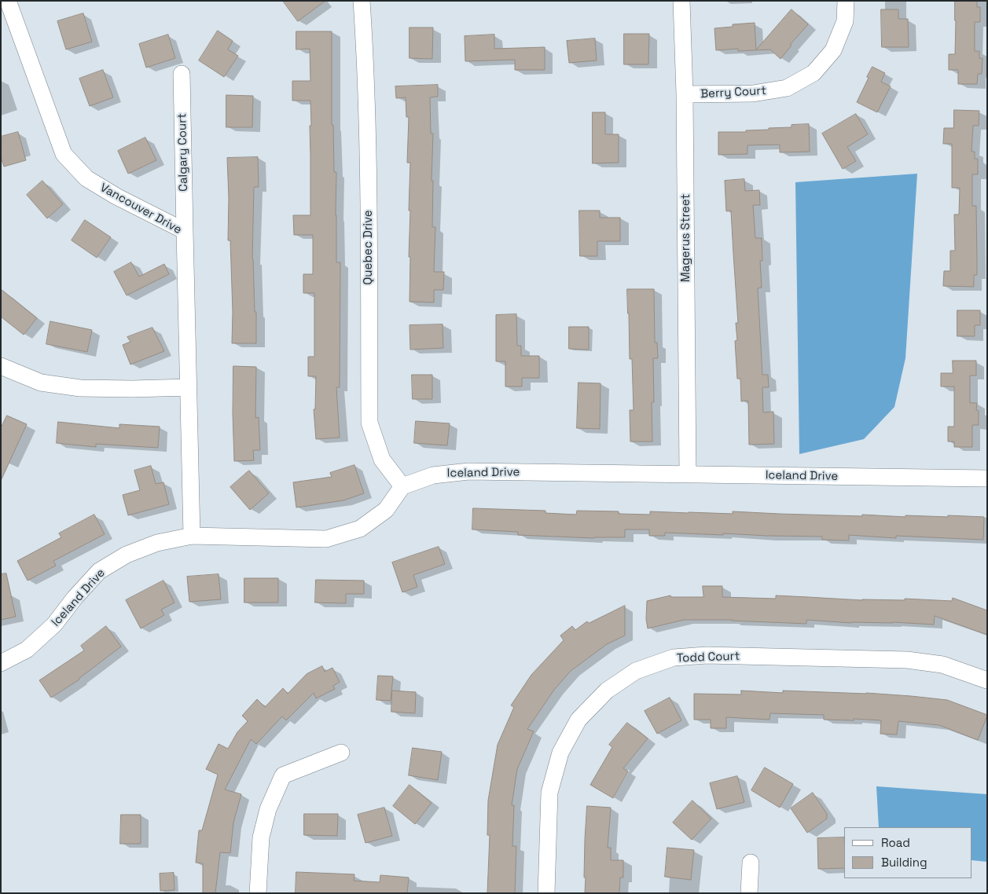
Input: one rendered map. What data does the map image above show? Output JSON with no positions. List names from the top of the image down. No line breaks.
{"streets":{"street":["Berry Court","Calgary Court","Vancouver Drive","Magerus Street","Quebec Drive","Iceland Drive","Todd Court"]},"crossings":[["Berry Court","Magerus Street"],["Calgary Court","Vancouver Drive"],["Vancouver Drive","Iceland Drive"],["Magerus Street","Iceland Drive"],["Quebec Drive","Iceland Drive"]],"legend":["Road","Building"]}
